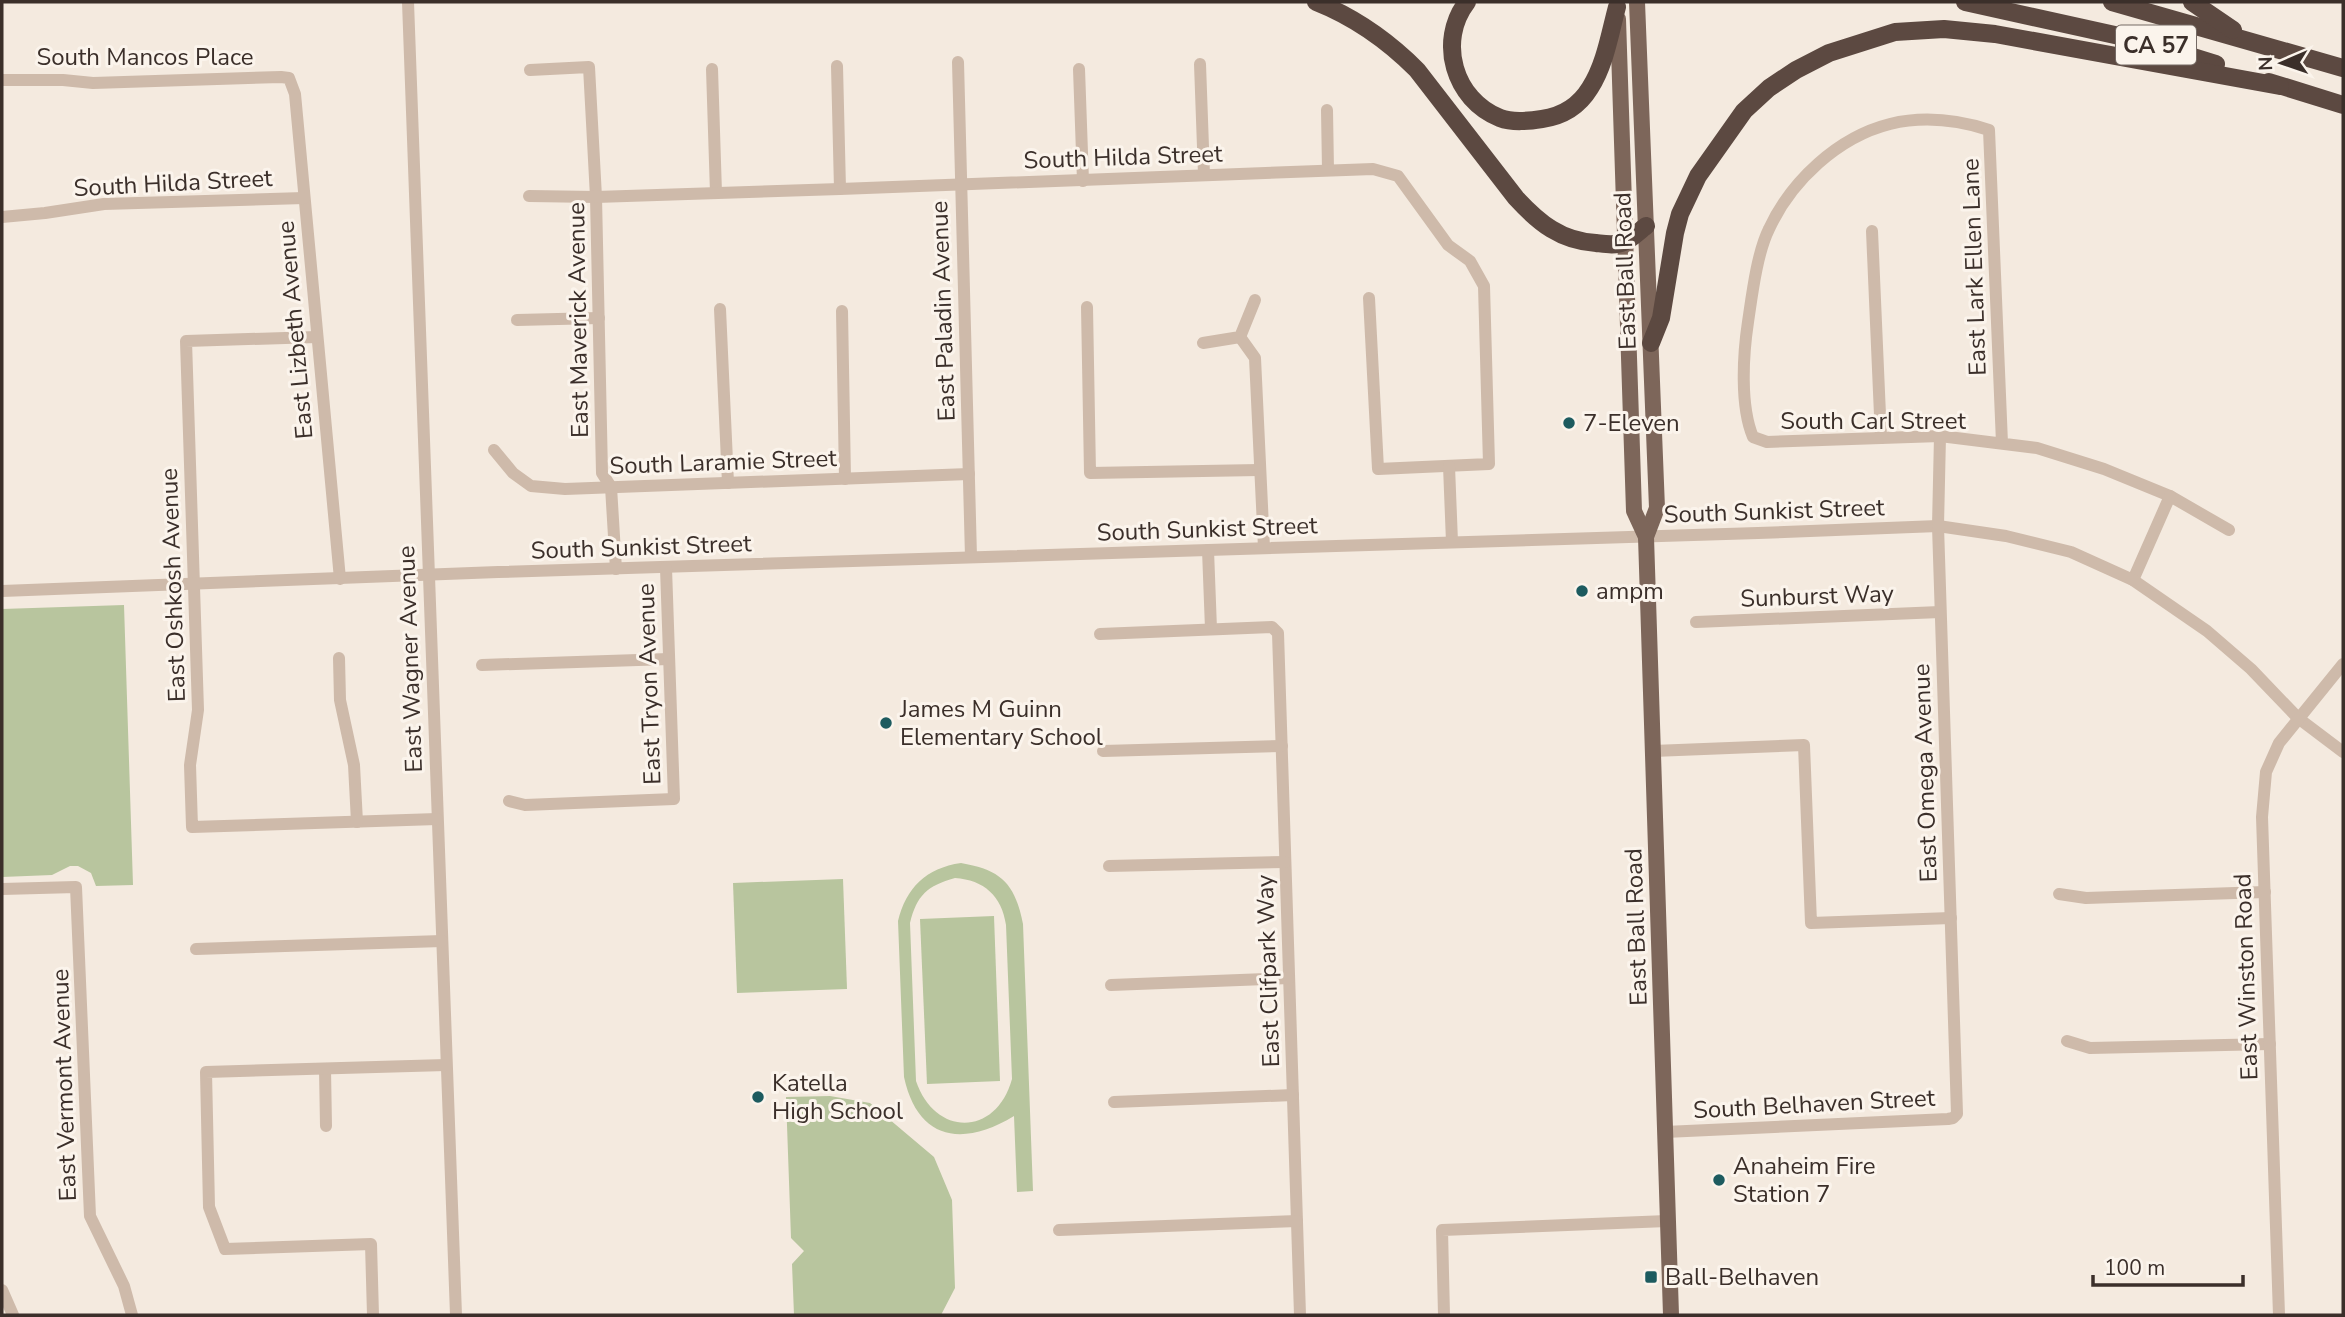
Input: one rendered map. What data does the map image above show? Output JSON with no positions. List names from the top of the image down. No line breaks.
{"streets":{"highway":["CA 57"],"main road":["East Ball Road"],"street":["South Mancos Place","South Hilda Street","East Lark Ellen Lane","East Paladin Avenue","East Maverick Avenue","East Lizbeth Avenue","South Carl Street","South Laramie Street","South Sunkist Street","East Oshkosh Avenue","Sunburst Way","East Wagner Avenue","East Tryon Avenue","East Omega Avenue","East Clifpark Way","East Winston Road","East Vermont Avenue","South Belhaven Street"]},"crossings":[["South Mancos Place","East Lizbeth Avenue"],["South Hilda Street","East Paladin Avenue"],["South Hilda Street","East Maverick Avenue"],["South Hilda Street","East Lizbeth Avenue"],["East Lark Ellen Lane","South Carl Street"],["East Ball Road","South Sunkist Street"],["East Ball Road","South Belhaven Street"],["East Paladin Avenue","South Laramie Street"],["East Paladin Avenue","South Sunkist Street"],["East Maverick Avenue","South Laramie Street"],["East Maverick Avenue","South Sunkist Street"],["East Lizbeth Avenue","South Sunkist Street"],["East Lizbeth Avenue","East Oshkosh Avenue"],["South Carl Street","East Omega Avenue"],["South Sunkist Street","East Oshkosh Avenue"],["South Sunkist Street","East Wagner Avenue"],["South Sunkist Street","East Tryon Avenue"],["South Sunkist Street","East Omega Avenue"],["South Sunkist Street","East Winston Road"],["Sunburst Way","East Omega Avenue"],["East Omega Avenue","South Belhaven Street"]],"places":{"other":["7-Eleven","ampm","James M Guinn Elementary School","Katella High School","Anaheim Fire Station 7"],"transit":["Ball-Belhaven"]},"scale_bar":"100 m","north":"left"}
